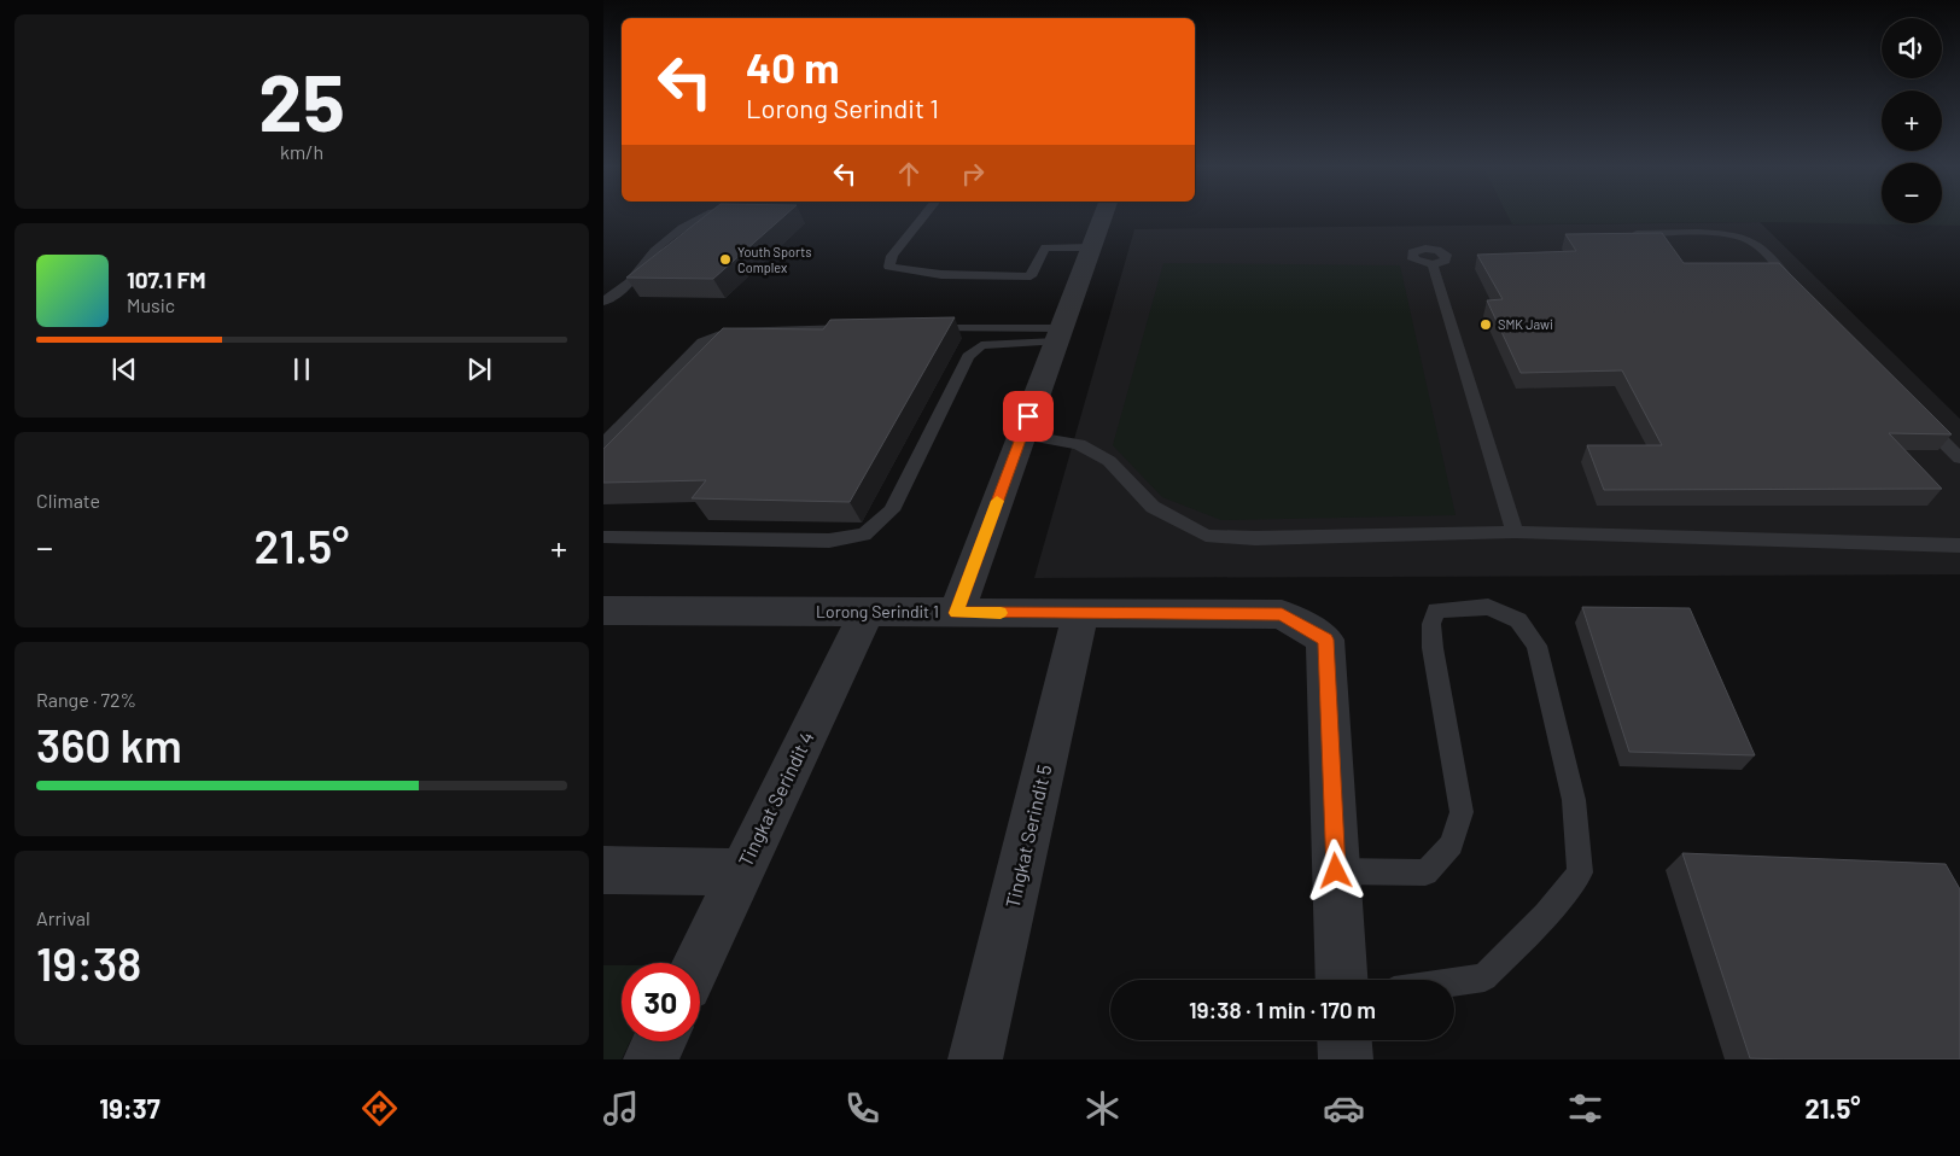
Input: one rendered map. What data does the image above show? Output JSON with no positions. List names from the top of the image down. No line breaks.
{"streets":{"street":["Lorong Serindit 1","Tingkat Serindit 4","Tingkat Serindit 5"]},"crossings":[["Lorong Serindit 1","Tingkat Serindit 4"],["Lorong Serindit 1","Tingkat Serindit 5"]],"places":["Youth Sports Complex","SMK Jawi"],"page":{"tile":[["25","km/h"],"Climate",["Range · 72%","360 km"],["Arrival","19:38"]],"map_buttons":["+","−"],"turn":["40 m","Lorong Serindit 1"],"song":["107.1 FM","Music"],"heat":["−","21.5°","+"],"limit":"30","trip":"19:38 · 1 min · 170 m","tabs":["19:37","21.5°"]}}
